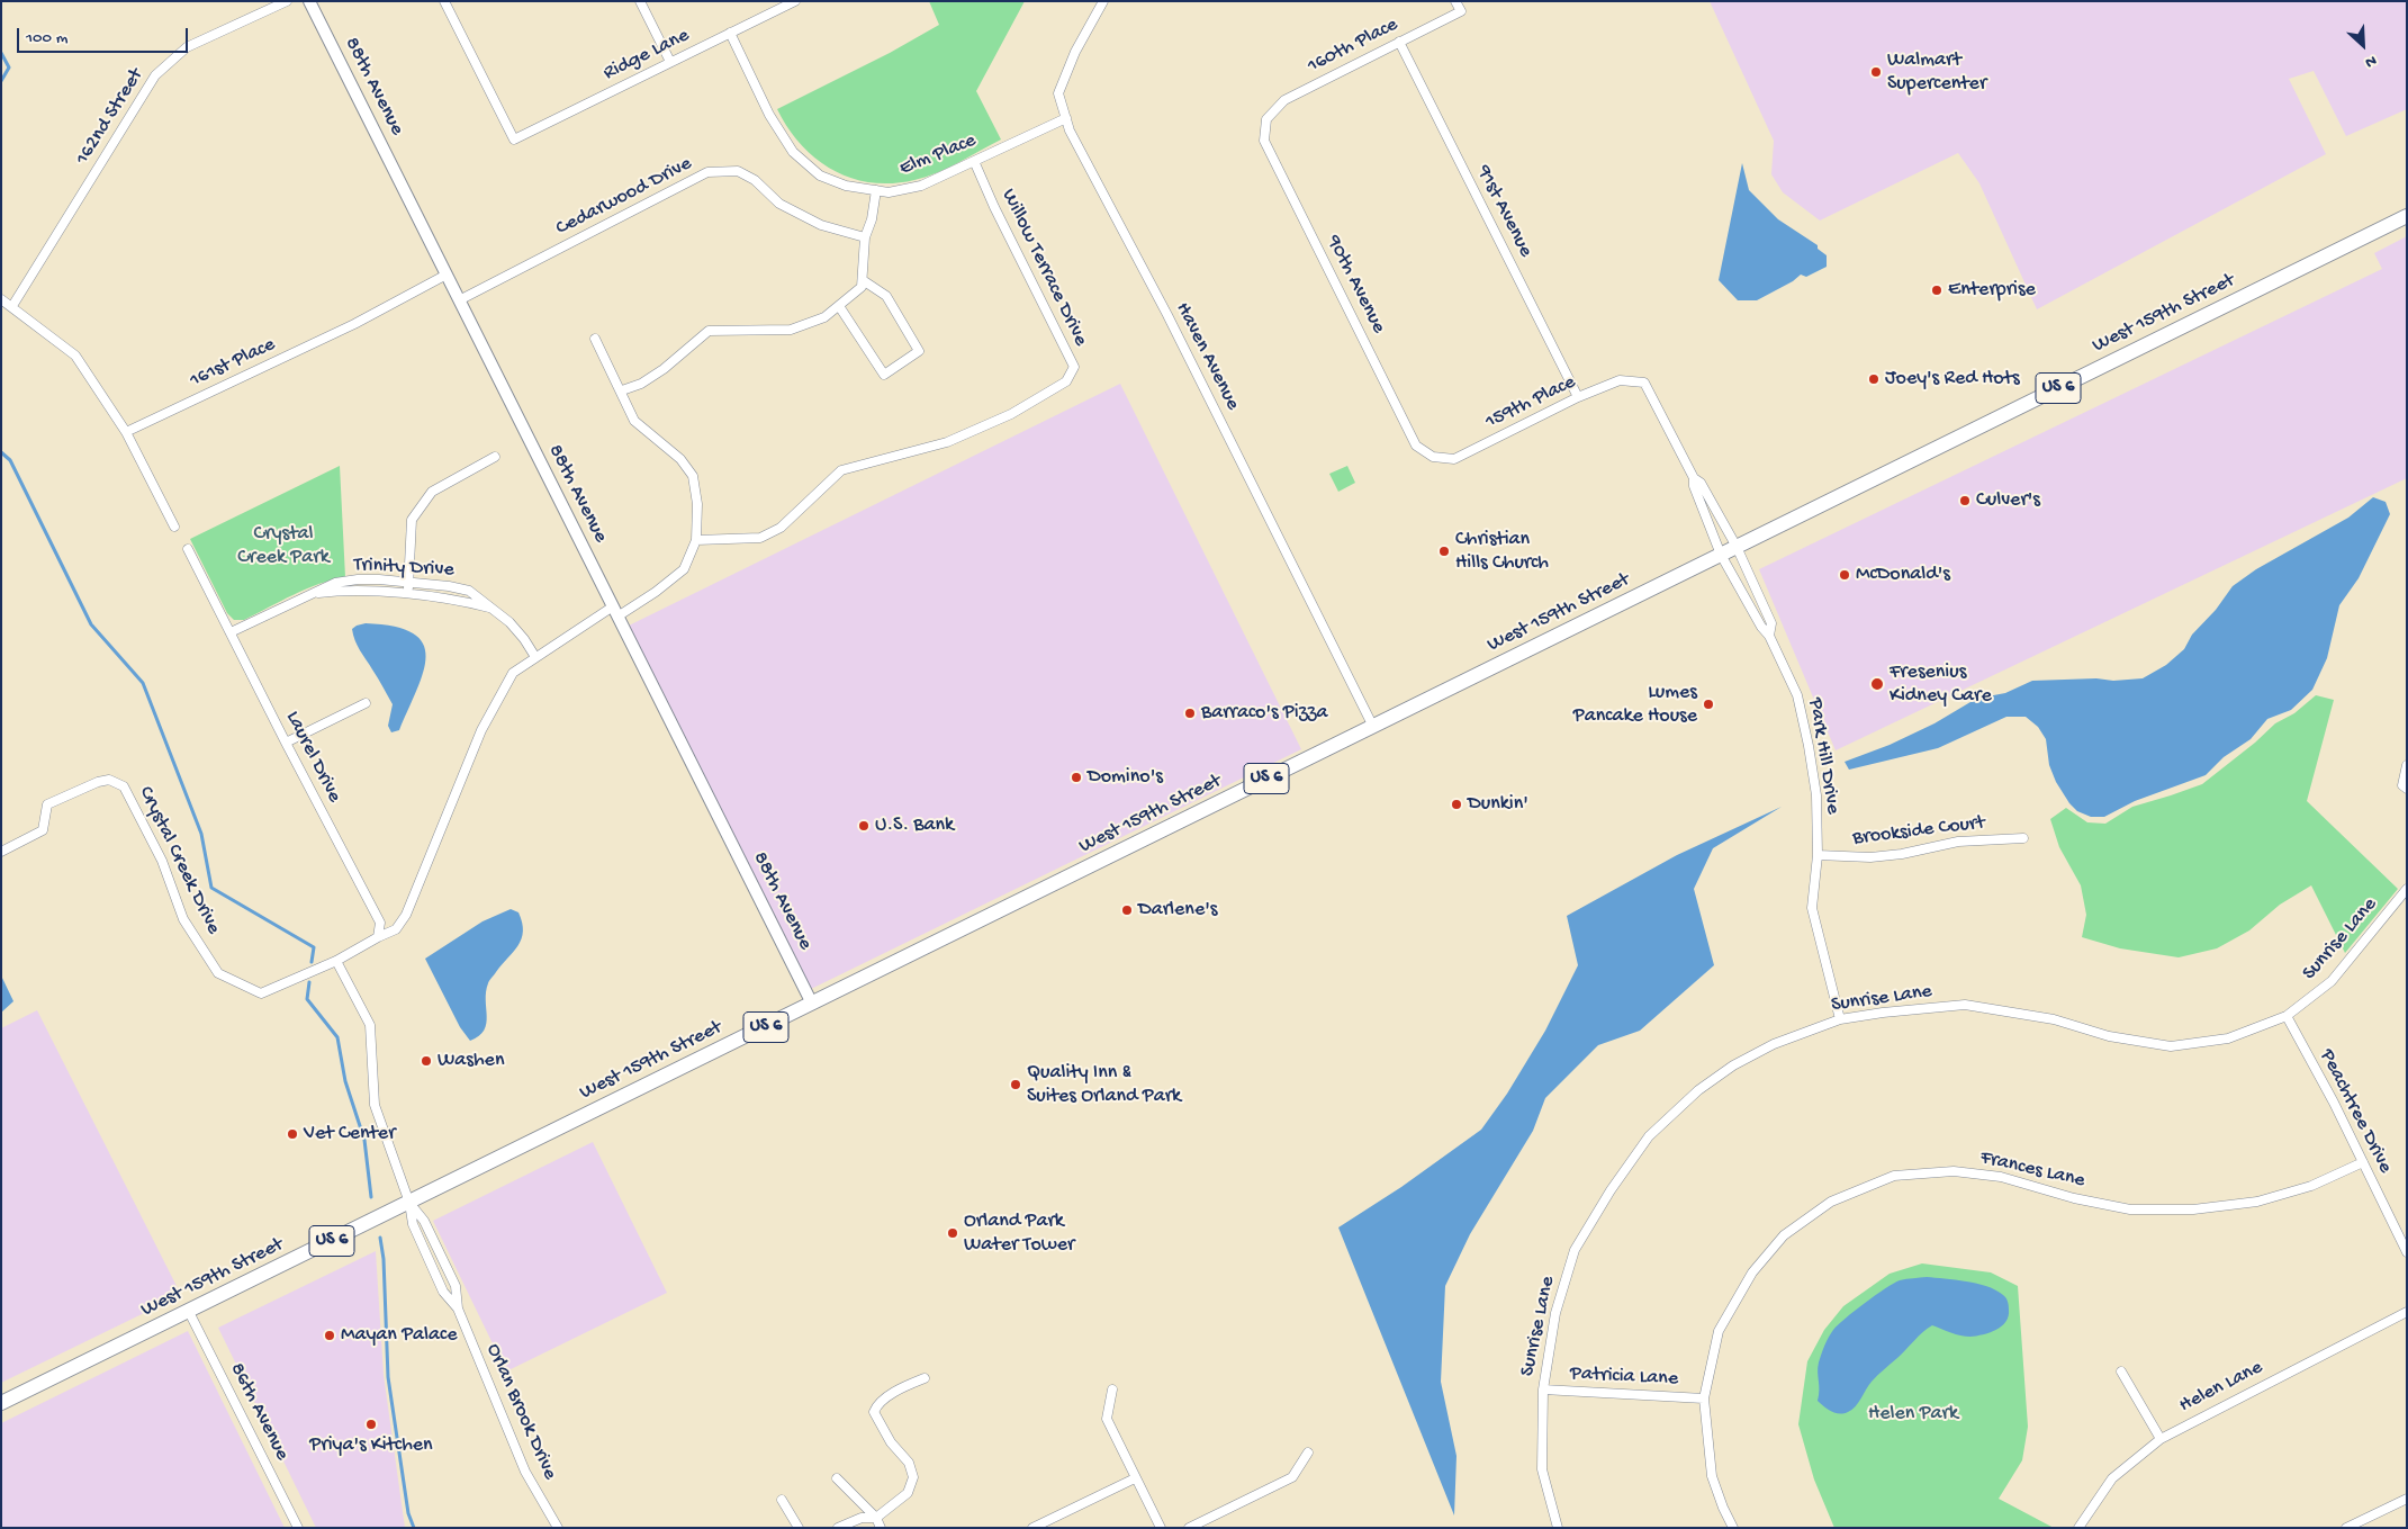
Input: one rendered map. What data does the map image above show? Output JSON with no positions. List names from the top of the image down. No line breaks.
{"streets":{"main road":["West 159th Street","US 6"],"street":["160th Place","Ridge Lane","88th Avenue","162nd Street","Elm Place","Cedarwood Drive","91st Avenue","Willow Terrace Drive","90th Avenue","Haven Avenue","161st Place","159th Place","Trinity Drive","Park Hill Drive","Laurel Drive","Brookside Court","Crystal Creek Drive","Sunrise Lane","Peachtree Drive","Frances Lane","Patricia Lane","Helen Lane","86th Avenue","Orlan Brook Drive"]},"crossings":[["160th Place","91st Avenue"],["160th Place","90th Avenue"],["Ridge Lane","Elm Place"],["88th Avenue","Cedarwood Drive"],["88th Avenue","West 159th Street"],["88th Avenue","161st Place"],["Elm Place","Willow Terrace Drive"],["Elm Place","Haven Avenue"],["91st Avenue","159th Place"],["90th Avenue","159th Place"],["West 159th Street","Haven Avenue"],["West 159th Street","Park Hill Drive"],["West 159th Street","86th Avenue"],["West 159th Street","Orlan Brook Drive"],["Trinity Drive","Laurel Drive"],["Park Hill Drive","Brookside Court"],["Park Hill Drive","Sunrise Lane"],["Crystal Creek Drive","Orlan Brook Drive"],["Sunrise Lane","Peachtree Drive"],["Sunrise Lane","Patricia Lane"],["Peachtree Drive","Frances Lane"],["Frances Lane","Patricia Lane"]],"parks":["Crystal Creek Park","Helen Park"],"places":["Walmart Supercenter","Enterprise","Joey's Red Hots","Culver's","Christian Hills Church","McDonald's","Fresenius Kidney Care","Lumes Pancake House","Barraco's Pizza","Domino's","Dunkin'","U.S. Bank","Darlene's","Washen","Quality Inn & Suites Orland Park","Vet Center","Orland Park Water Tower","Mayan Palace","Priya's Kitchen"],"scale_bar":"100 m","north":"bottom right"}
